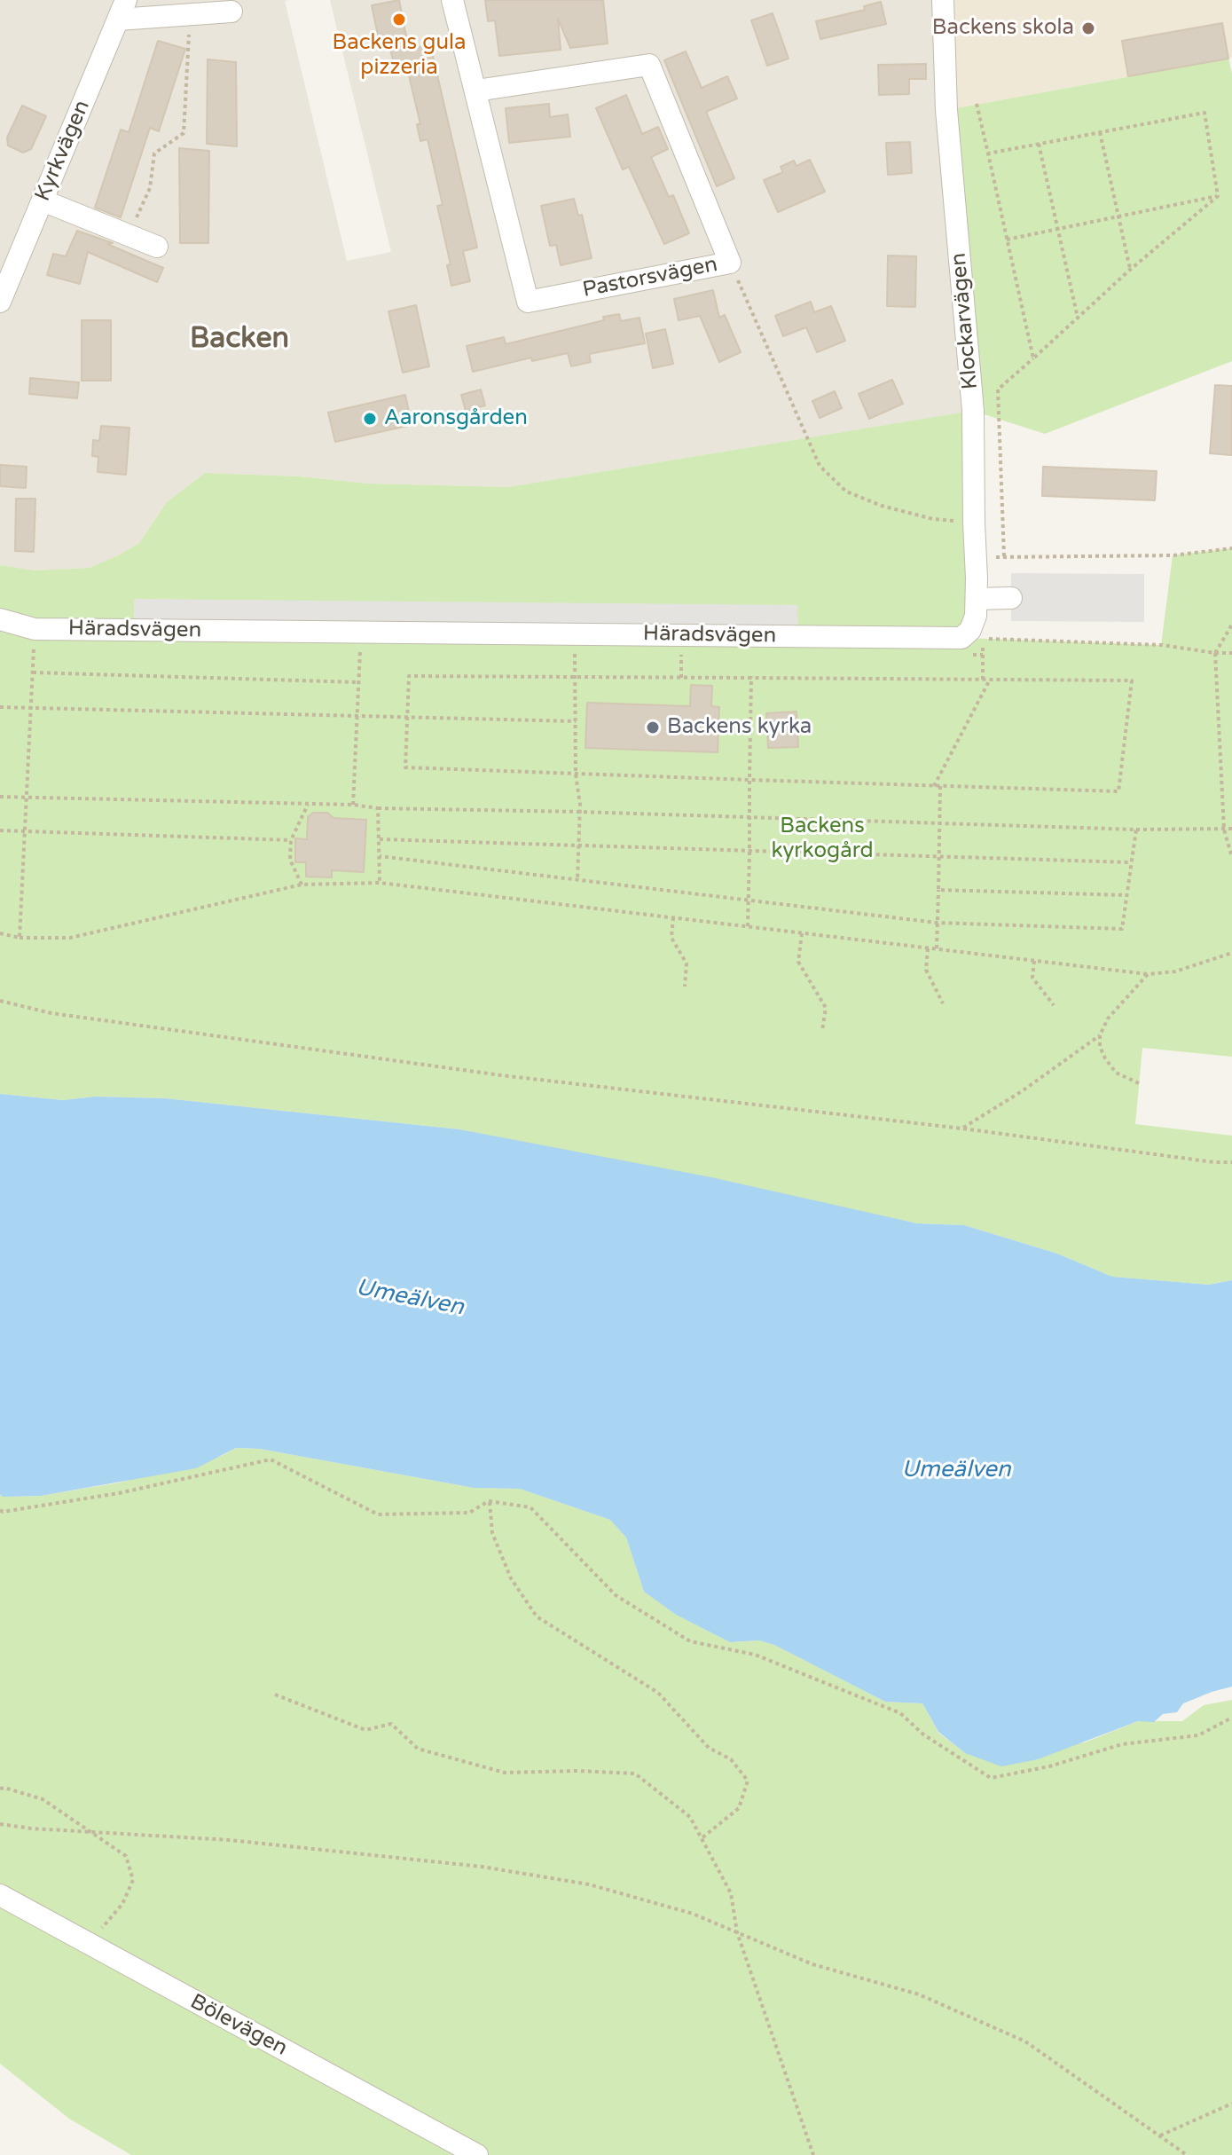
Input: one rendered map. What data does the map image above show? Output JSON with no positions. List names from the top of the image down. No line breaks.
{"streets":{"street":["Kyrkvägen","Pastorsvägen","Klockarvägen","Häradsvägen","Bölevägen"]},"crossings":[["Klockarvägen","Häradsvägen"]],"districts":["Backen"],"water":["Umeälven"],"parks":["Backens kyrkogård"],"places":["Backens gula pizzeria","Backens skola","Aaronsgården","Backens kyrka"]}
